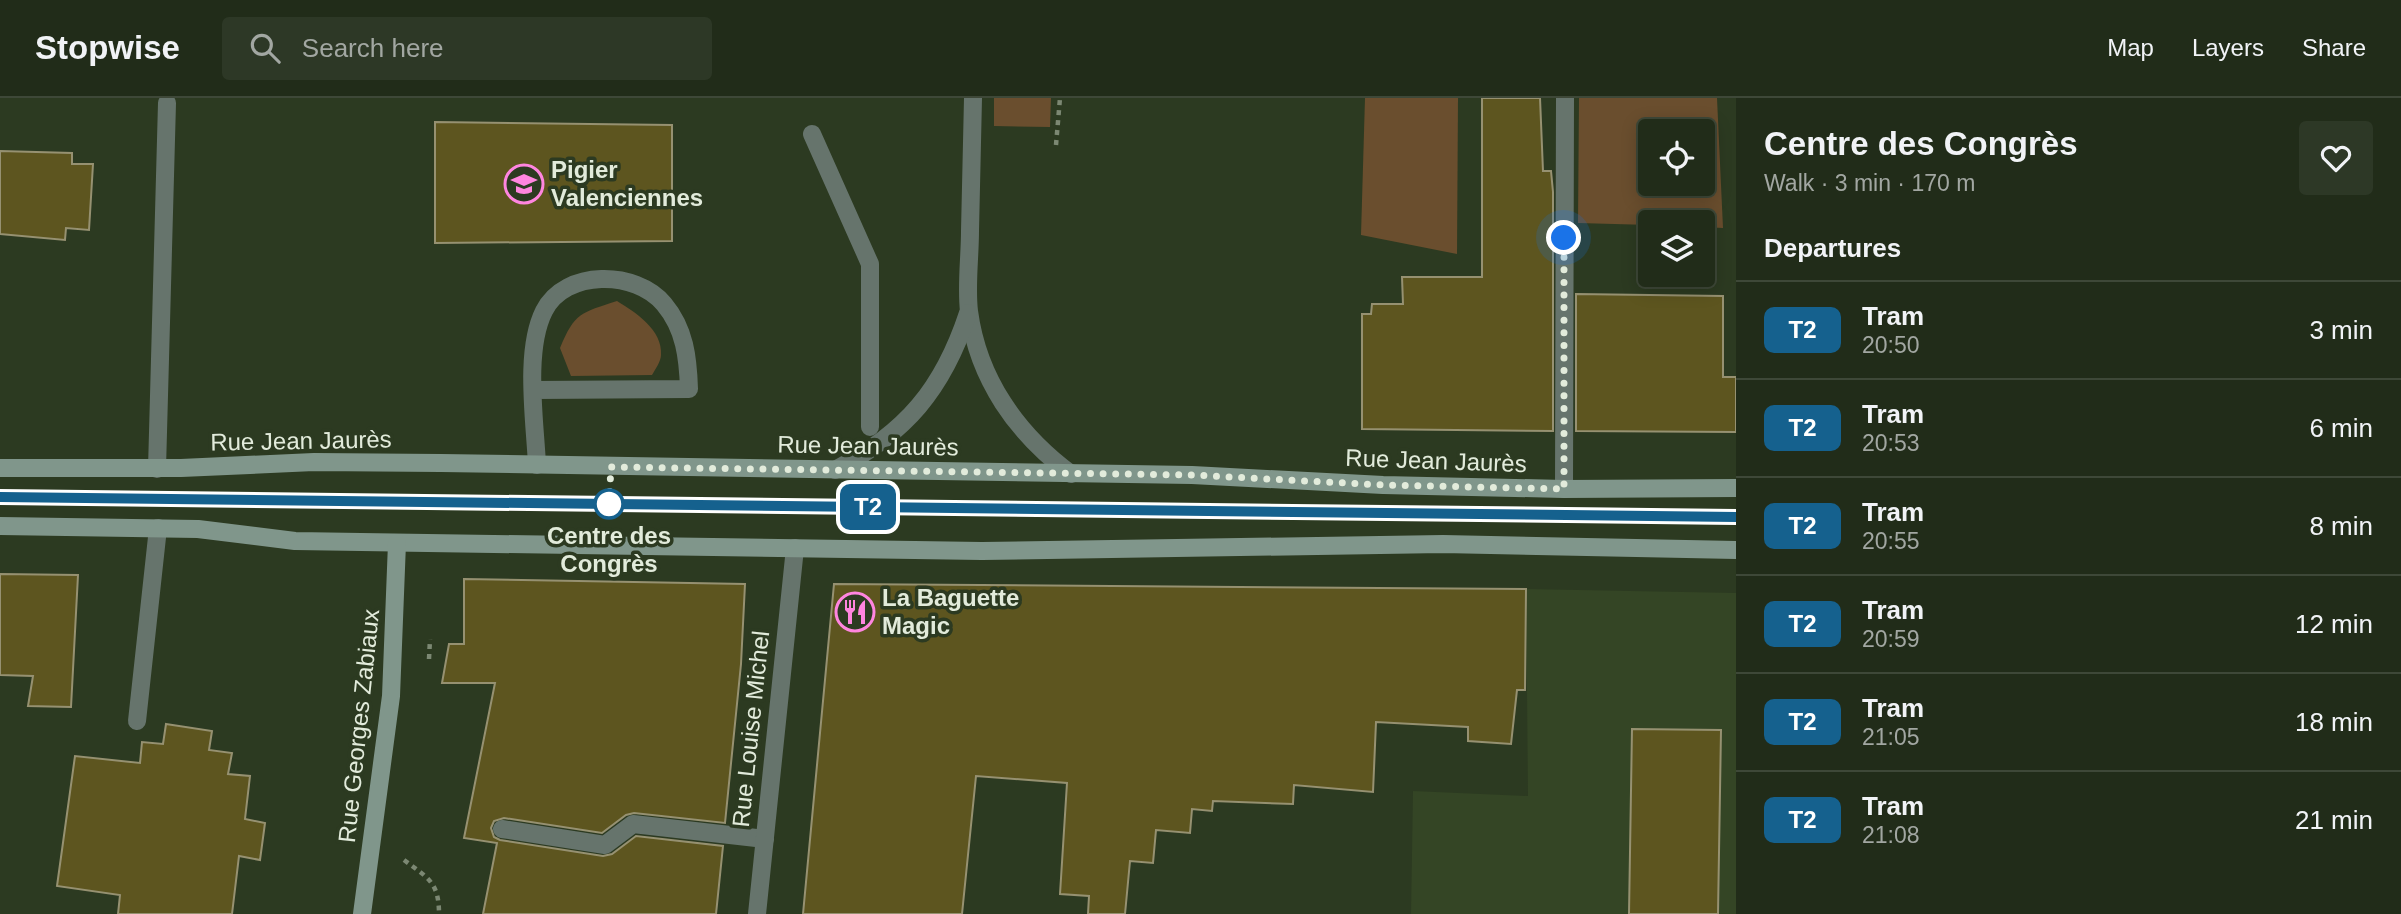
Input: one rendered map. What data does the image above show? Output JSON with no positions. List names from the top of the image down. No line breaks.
{"streets":{"main road":["Rue Jean Jaurès","Rue Georges Zabiaux"],"street":["Rue Louise Michel"]},"places":{"school or university":["Pigier Valenciennes"],"other":["Centre des Congrès"],"restaurant":["La Baguette Magic"]},"lines":["tram line T2"],"page":{"header":"Stopwise","search":"Search here","nav":["Map","Layers","Share"],"on_map":"T2","heading":[["Centre des Congrès","Walk · 3 min · 170 m"],"Departures"],"list":[{"mark":"T2","name":"Tram","note":"20:50","value":"3 min"},{"mark":"T2","name":"Tram","note":"20:53","value":"6 min"},{"mark":"T2","name":"Tram","note":"20:55","value":"8 min"},{"mark":"T2","name":"Tram","note":"20:59","value":"12 min"},{"mark":"T2","name":"Tram","note":"21:05","value":"18 min"},{"mark":"T2","name":"Tram","note":"21:08","value":"21 min"}]}}
